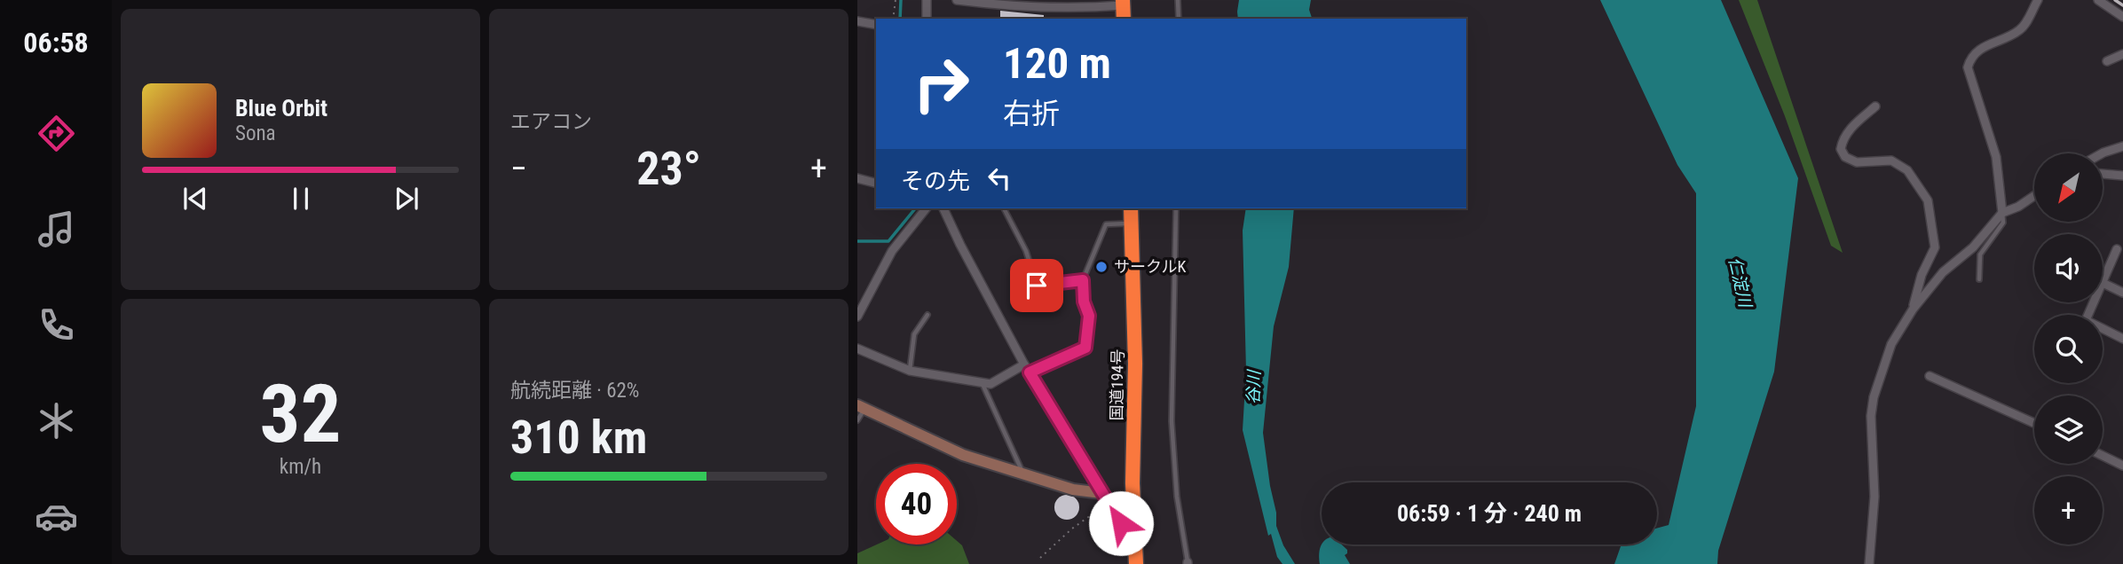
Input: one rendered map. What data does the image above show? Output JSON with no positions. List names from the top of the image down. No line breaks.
{"streets":{"highway":["国道194号"]},"water":["仁淀川","谷川"],"places":["サークルK"],"north":"bottom left","page":{"tabs":"06:58","tile":["エアコン",["32","km/h"],["航続距離 · 62%","310 km"]],"turn":["120 m","右折"],"song":["Blue Orbit","Sona"],"heat":["−","23°","+"],"then":"その先","map_buttons":"+","limit":"40","trip":"06:59 · 1 分 · 240 m"}}
